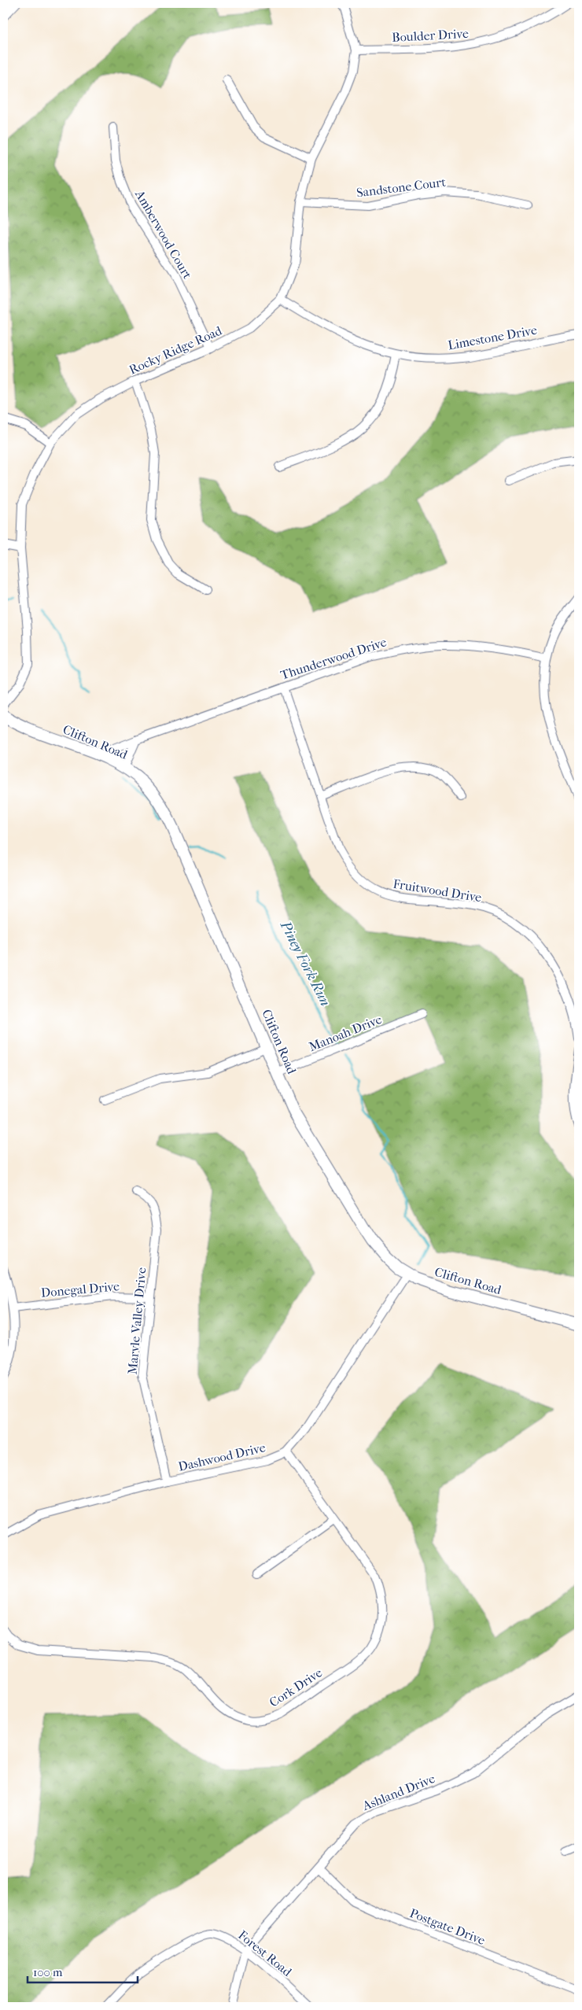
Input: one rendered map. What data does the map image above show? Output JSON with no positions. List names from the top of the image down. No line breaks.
{"streets":{"main road":["Clifton Road"],"street":["Boulder Drive","Sandstone Court","Amberwood Court","Limestone Drive","Rocky Ridge Road","Thunderwood Drive","Fruitwood Drive","Manoah Drive","Donegal Drive","Marvle Valley Drive","Dashwood Drive","Cork Drive","Ashland Drive","Postgate Drive","Forest Road"]},"crossings":[["Boulder Drive","Rocky Ridge Road"],["Sandstone Court","Rocky Ridge Road"],["Amberwood Court","Rocky Ridge Road"],["Limestone Drive","Rocky Ridge Road"],["Thunderwood Drive","Clifton Road"],["Thunderwood Drive","Fruitwood Drive"],["Clifton Road","Manoah Drive"],["Clifton Road","Dashwood Drive"],["Donegal Drive","Marvle Valley Drive"],["Marvle Valley Drive","Dashwood Drive"],["Dashwood Drive","Cork Drive"],["Ashland Drive","Postgate Drive"],["Ashland Drive","Forest Road"]],"water":["Piney Fork Run"],"scale_bar":"100 m"}
